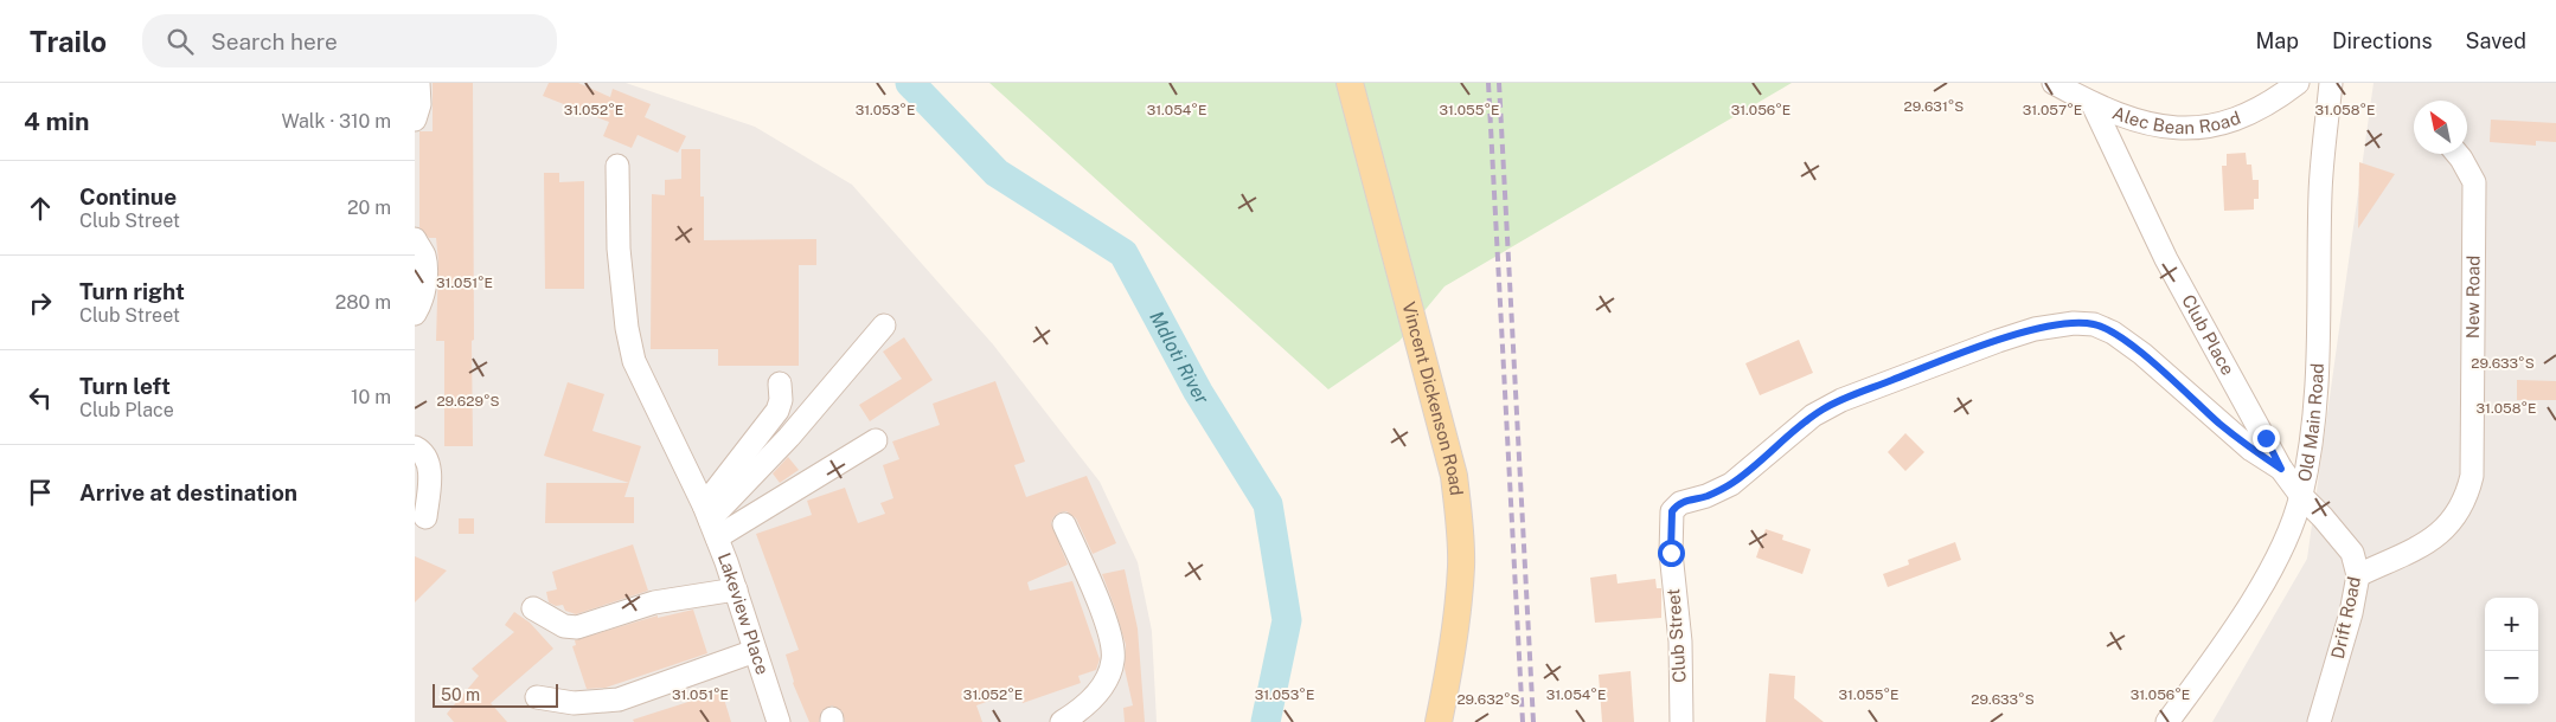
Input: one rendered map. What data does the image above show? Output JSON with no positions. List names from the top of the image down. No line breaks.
{"streets":{"main road":["Vincent Dickenson Road"],"street":["Alec Bean Road","New Road","Club Place","Old Main Road","Lakeview Place","Drift Road","Club Street"]},"crossings":[["Alec Bean Road","Club Place"],["New Road","Drift Road"],["Club Place","Old Main Road"],["Club Place","Drift Road"],["Club Place","Club Street"],["Old Main Road","Drift Road"]],"water":["Mdloti River"],"scale_bar":"50 m","north":"top left","page":{"header":"Trailo","search":"Search here","nav":["Map","Directions","Saved"],"heading":["4 min","Walk · 310 m"],"list":[["Continue","Club Street","20 m"],["Turn right","Club Street","280 m"],["Turn left","Club Place","10 m"],"Arrive at destination"],"map_buttons":["+","−"],"scale":"50 m"},"coordinates":["29.631°S","31.052°E","31.054°E","31.055°E","31.053°E","31.056°E","31.057°E","31.058°E","31.051°E","29.633°S","29.629°S","29.632°S"]}
